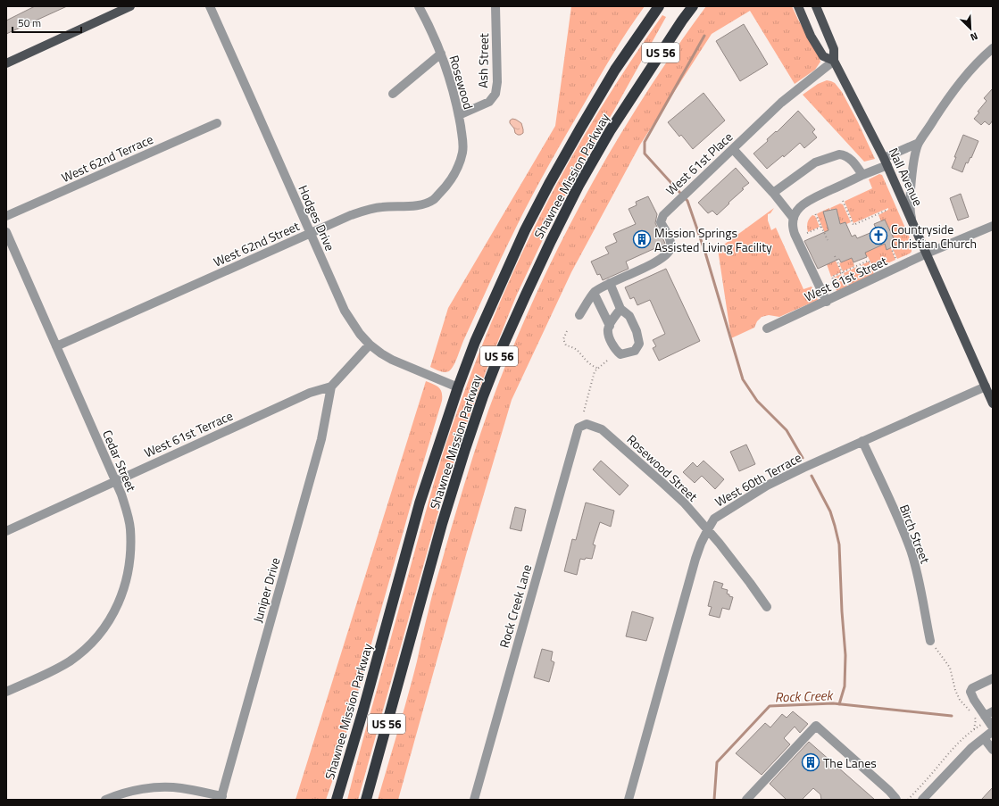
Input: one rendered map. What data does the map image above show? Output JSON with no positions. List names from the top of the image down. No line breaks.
{"streets":{"highway":["US 56","Shawnee Mission Parkway"],"main road":["Nall Avenue"],"street":["Ash Street","Rosewood","West 62nd Terrace","West 61st Place","Hodges Drive","West 62nd Street","West 61st Street","West 61st Terrace","Cedar Street","Rosewood Street","West 60th Terrace","Birch Street","Juniper Drive","Rock Creek Lane"]},"crossings":[["Ash Street","Rosewood"],["Rosewood","West 62nd Street"],["West 61st Place","Nall Avenue"],["Shawnee Mission Parkway","Hodges Drive"],["Nall Avenue","West 61st Street"],["Nall Avenue","West 60th Terrace"],["Hodges Drive","West 62nd Street"],["West 62nd Street","Cedar Street"],["West 61st Terrace","Cedar Street"],["West 61st Terrace","Juniper Drive"],["Rosewood Street","West 60th Terrace"],["Rosewood Street","Rock Creek Lane"],["West 60th Terrace","Birch Street"]],"water":["Rock Creek"],"places":{"church":["Countryside Christian Church"],"building":["Mission Springs Assisted Living Facility","The Lanes"]},"scale_bar":"50 m","north":"bottom right"}
